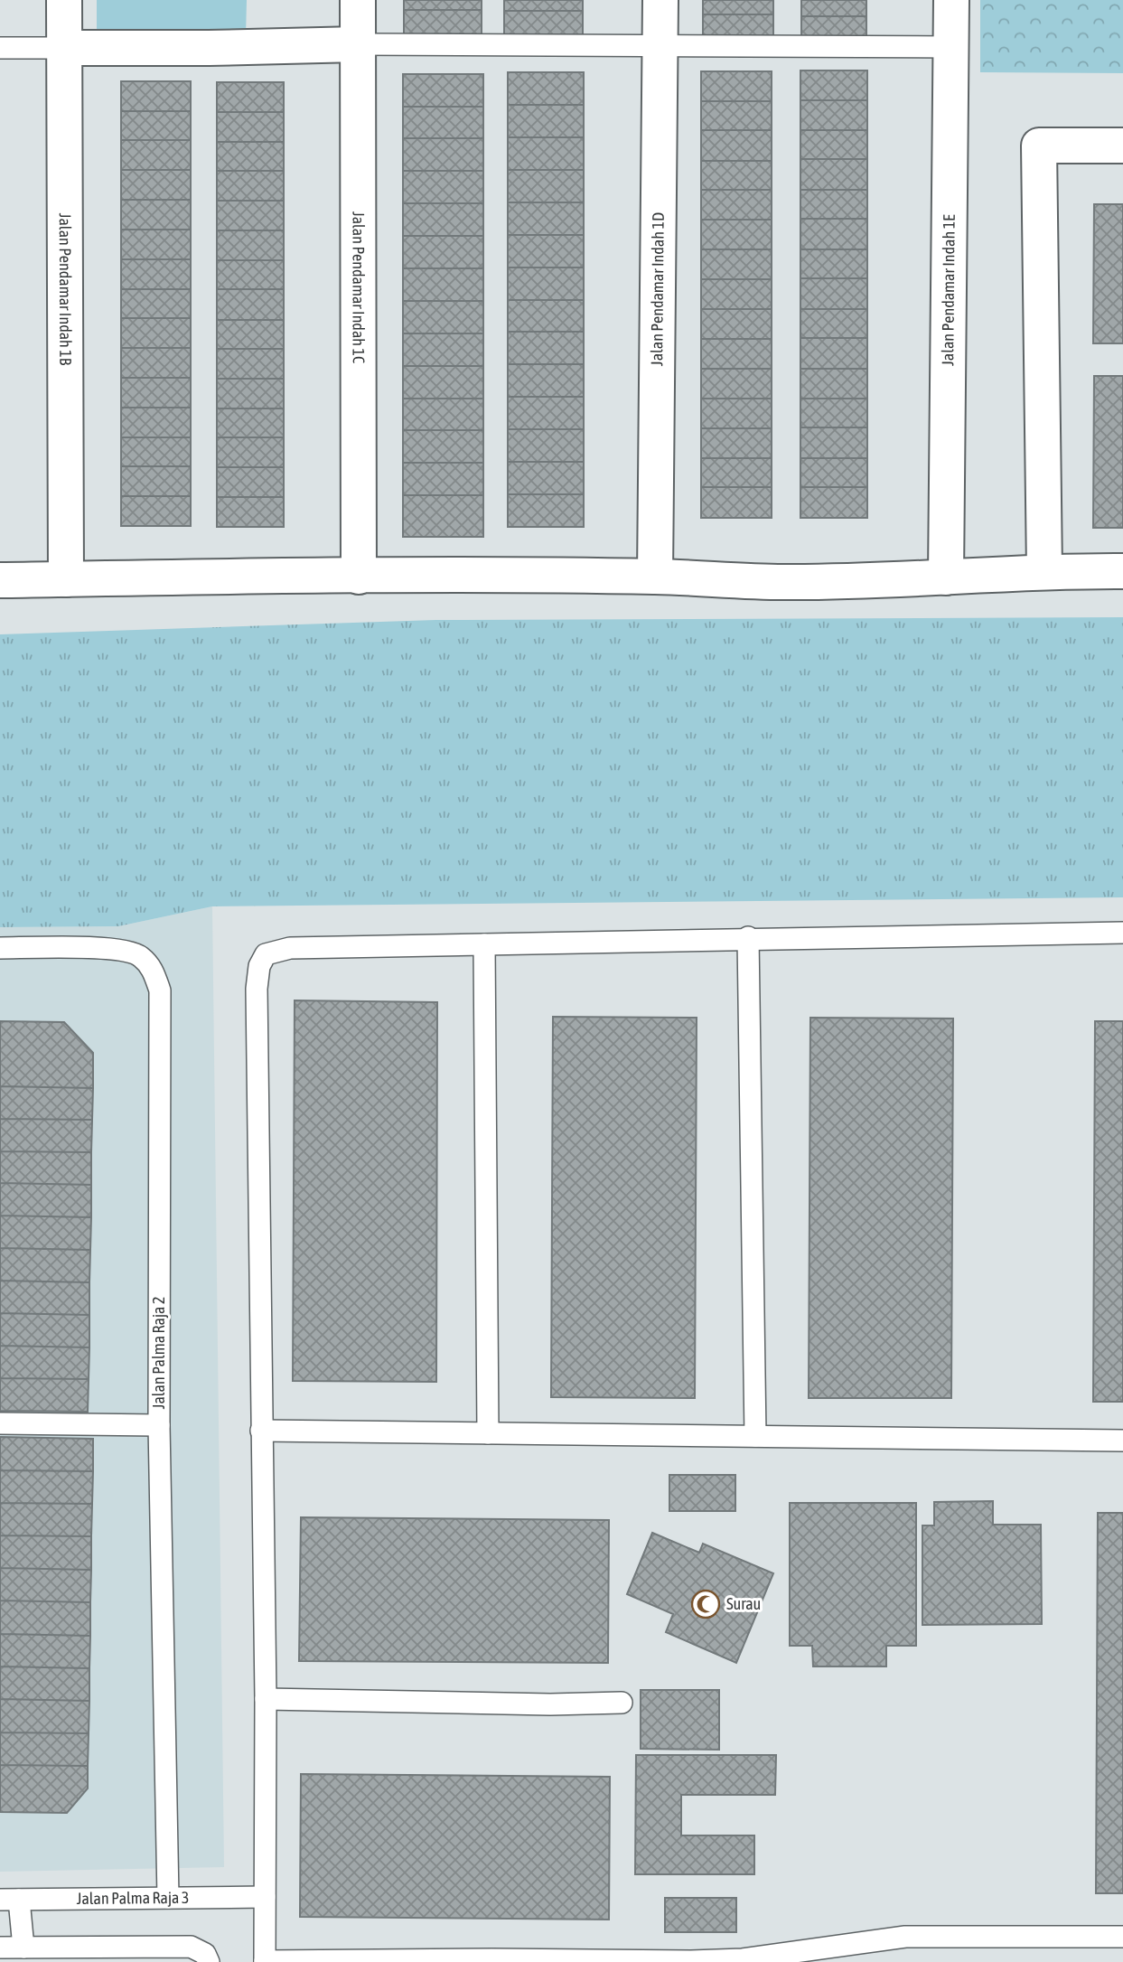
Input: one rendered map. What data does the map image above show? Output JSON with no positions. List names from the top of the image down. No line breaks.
{"streets":{"street":["Jalan Pendamar Indah 1C","Jalan Pendamar Indah 1D","Jalan Pendamar Indah 1B","Jalan Pendamar Indah 1E"],"lane":["Jalan Palma Raja 2","Jalan Palma Raja 3"]},"crossings":[["Jalan Palma Raja 2","Jalan Palma Raja 3"]],"places":{"mosque":["Surau"]}}
